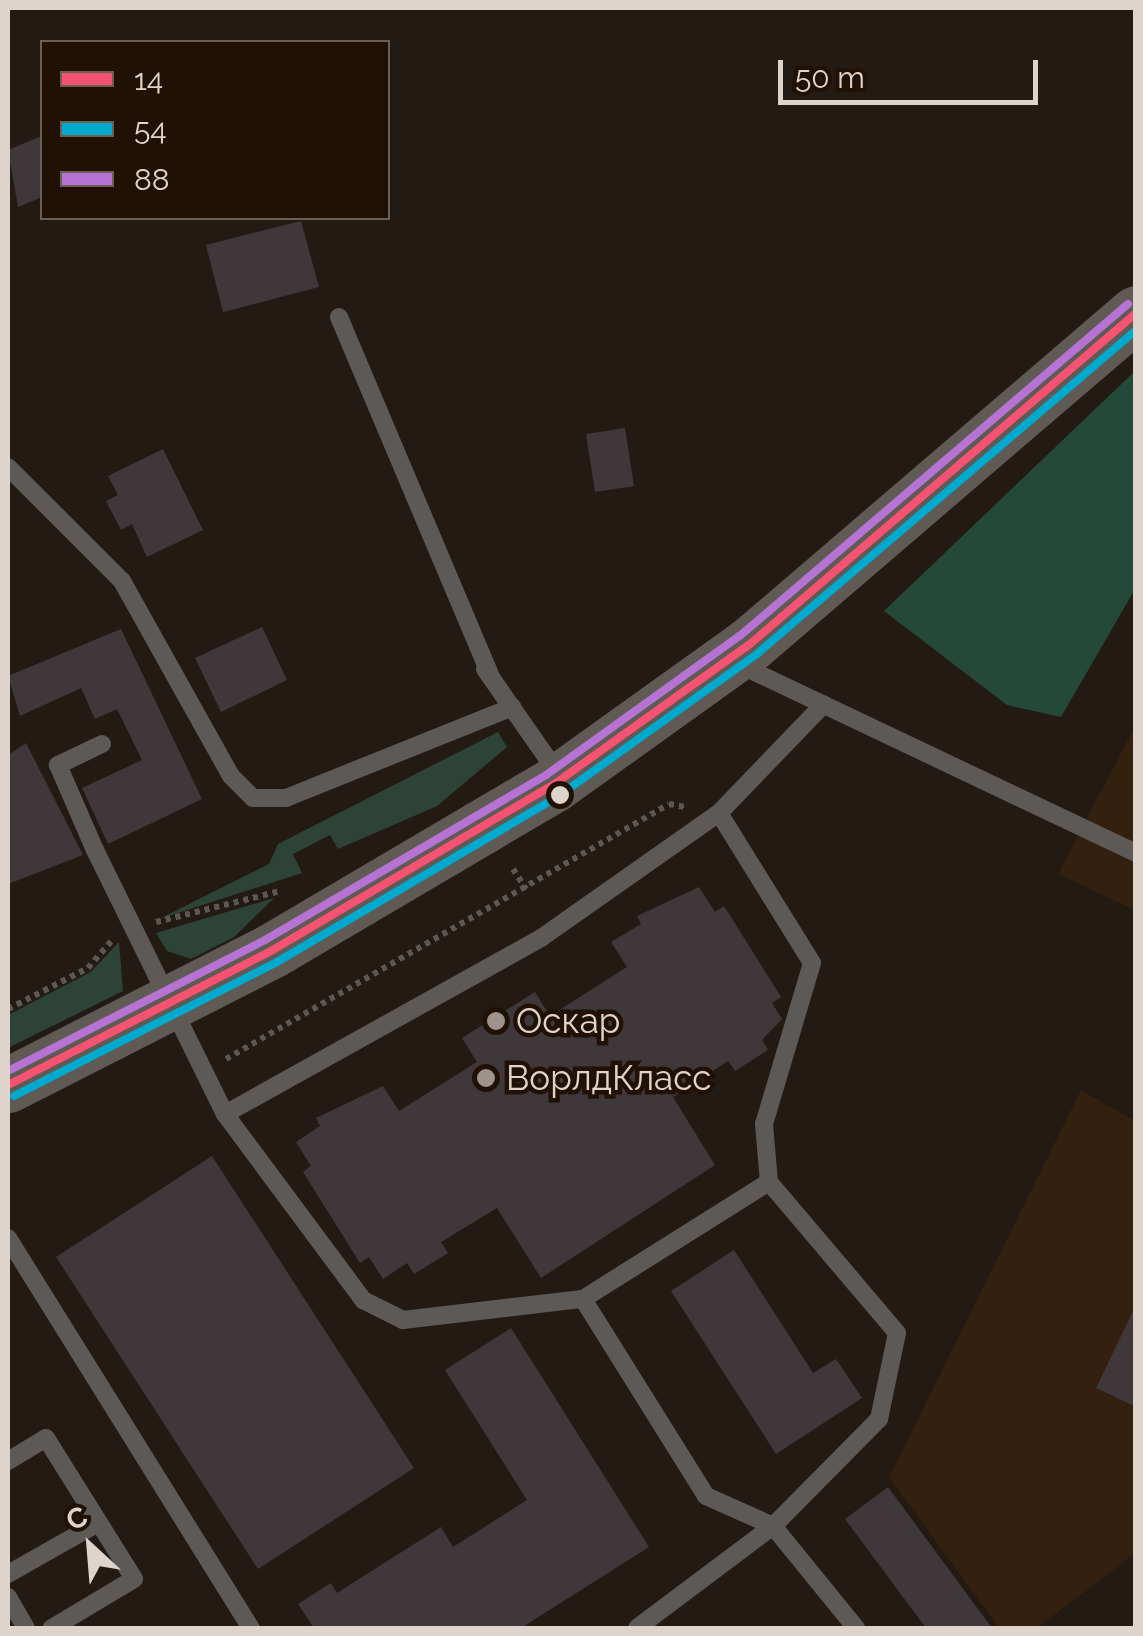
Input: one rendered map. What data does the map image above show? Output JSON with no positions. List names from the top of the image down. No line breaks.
{"places":["Оскар","ВорлдКласс"],"lines":["transit line 88","transit line 14","transit line 54"],"legend":["14","54","88"],"scale_bar":"50 m","north":"top left"}
